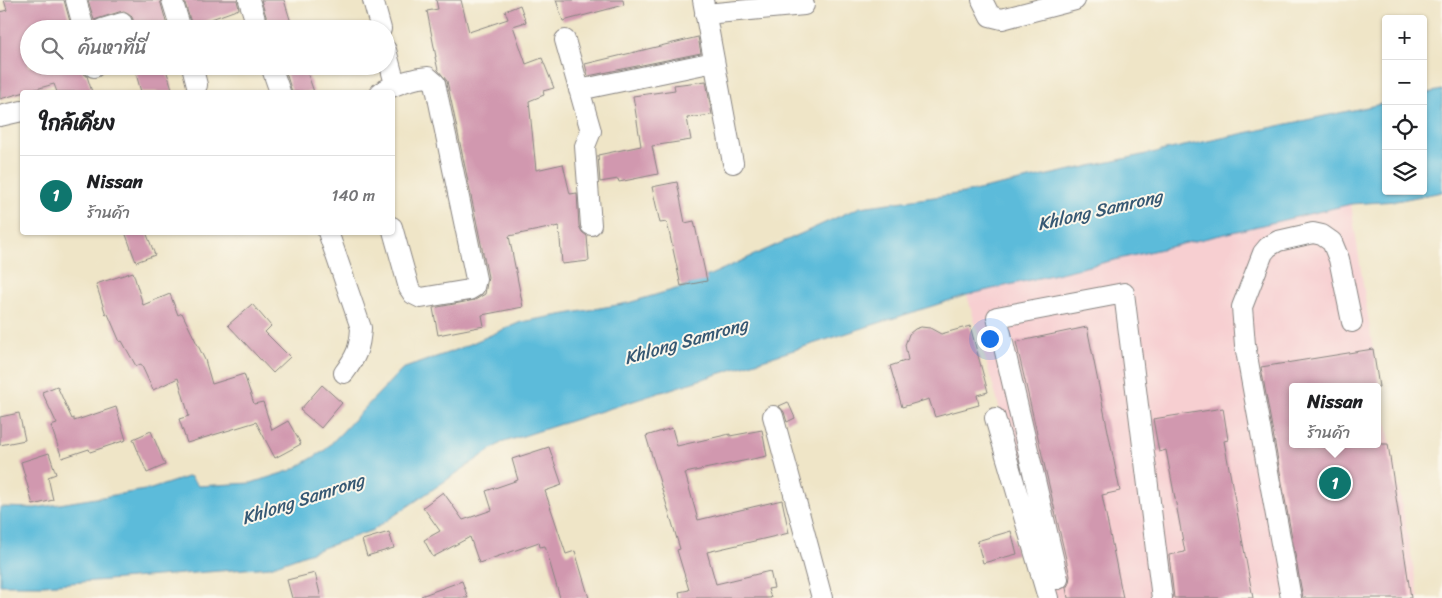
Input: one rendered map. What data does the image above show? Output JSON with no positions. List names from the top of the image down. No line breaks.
{"water":["Khlong Samrong"],"page":{"map_buttons":["+","−"],"search":"ค้นหาที่นี่","heading":"ใกล้เคียง","list":[{"mark":"1","name":"Nissan","note":"ร้านค้า","value":"140 m"}],"popup":["Nissan","ร้านค้า"],"pins":"1"}}
